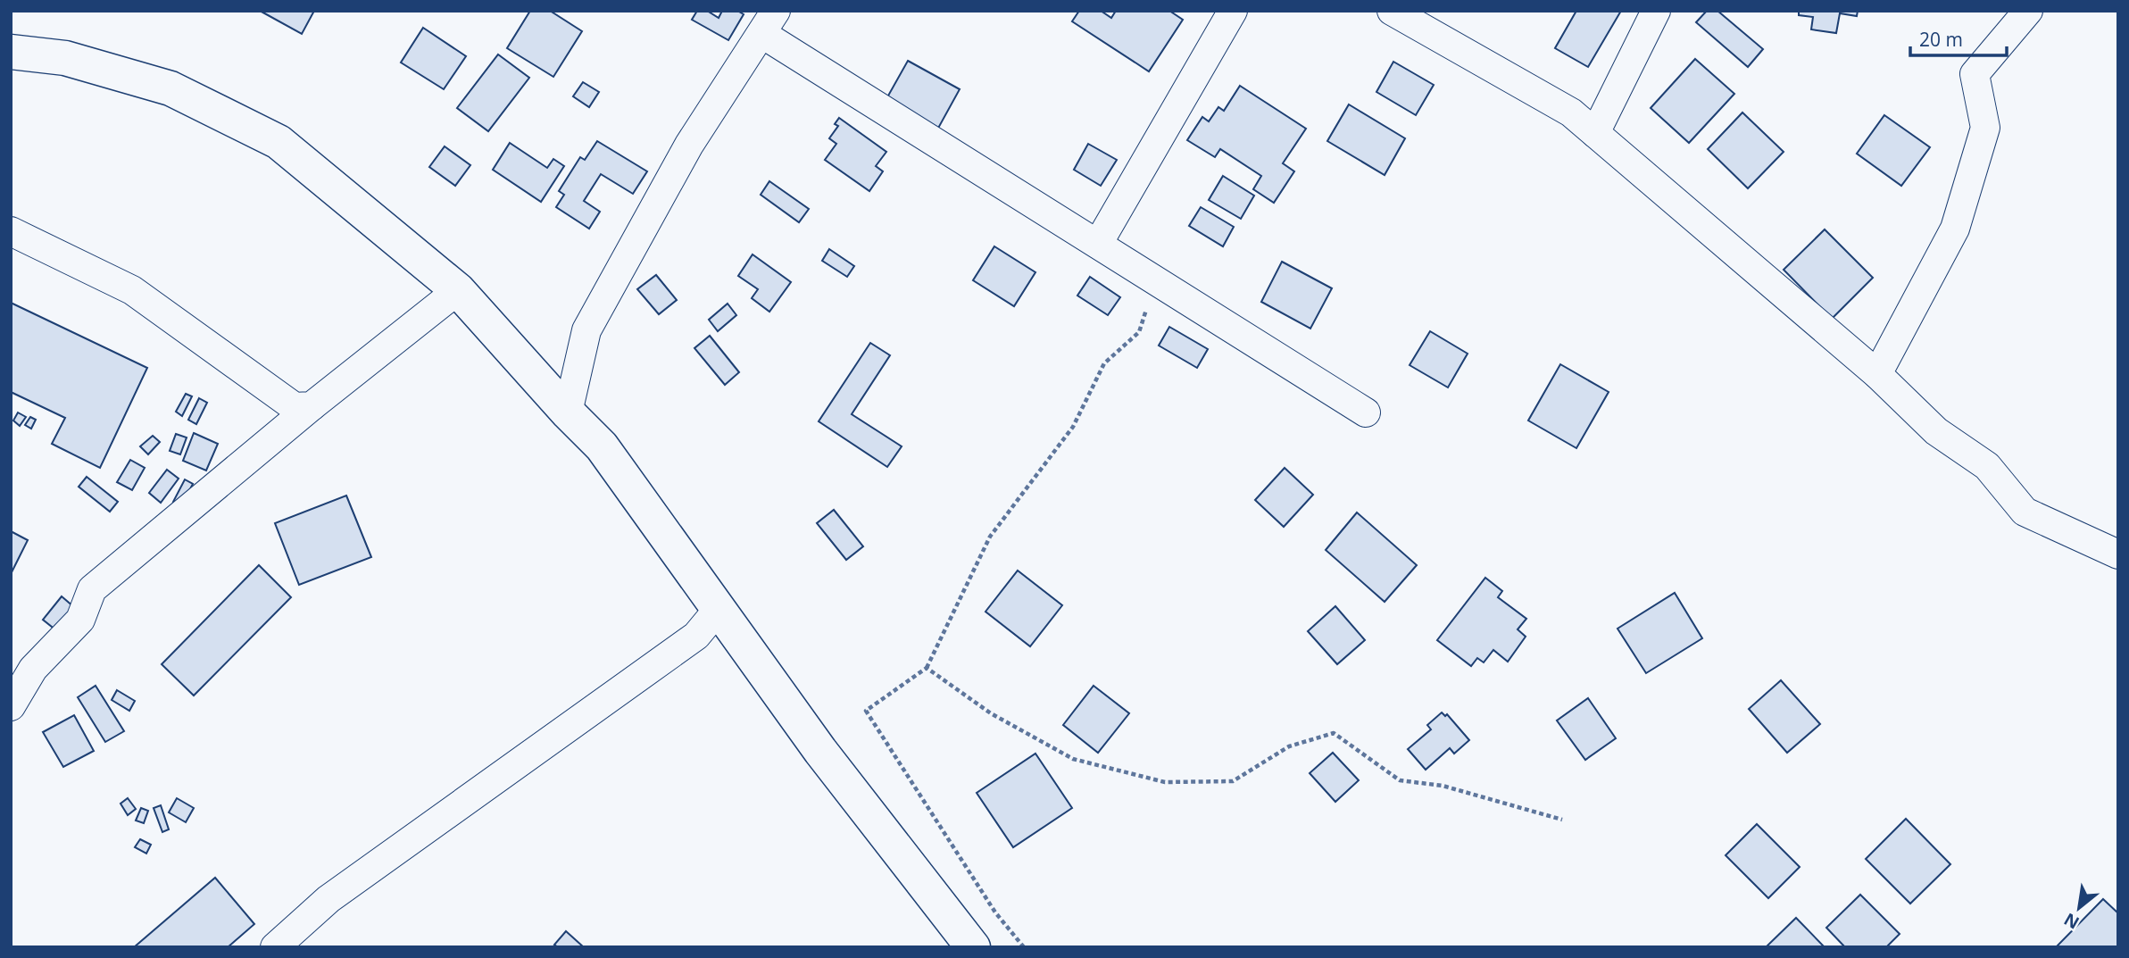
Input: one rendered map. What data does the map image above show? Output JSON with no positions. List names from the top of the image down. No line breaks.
{"scale_bar":"20 m","north":"bottom left"}
